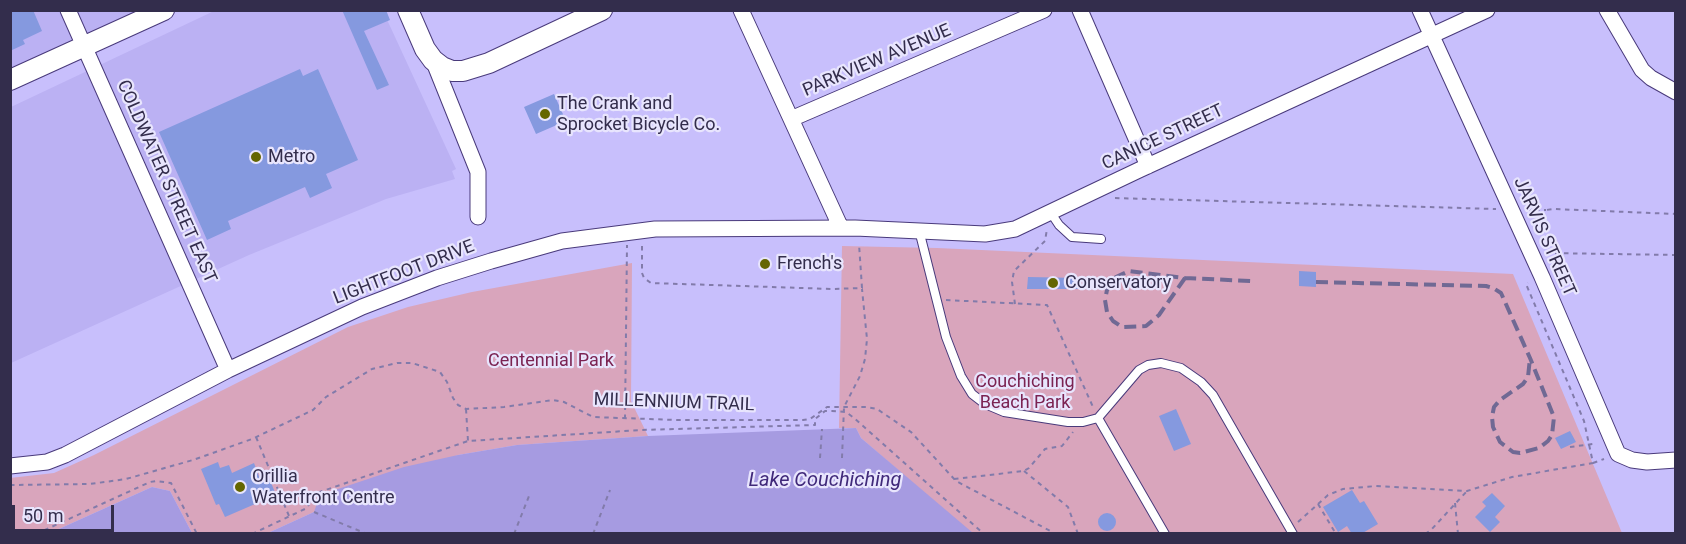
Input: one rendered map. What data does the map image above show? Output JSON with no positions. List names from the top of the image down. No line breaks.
{"streets":{"street":["PARKVIEW AVENUE","CANICE STREET","COLDWATER STREET EAST","JARVIS STREET","LIGHTFOOT DRIVE"],"path":["MILLENNIUM TRAIL"]},"crossings":[["CANICE STREET","JARVIS STREET"],["CANICE STREET","LIGHTFOOT DRIVE"],["COLDWATER STREET EAST","LIGHTFOOT DRIVE"]],"water":["Lake Couchiching"],"parks":["Centennial Park","Couchiching Beach Park"],"places":["The Crank and Sprocket Bicycle Co.","Metro","French's","Conservatory","Orillia Waterfront Centre"],"scale_bar":"50 m"}
